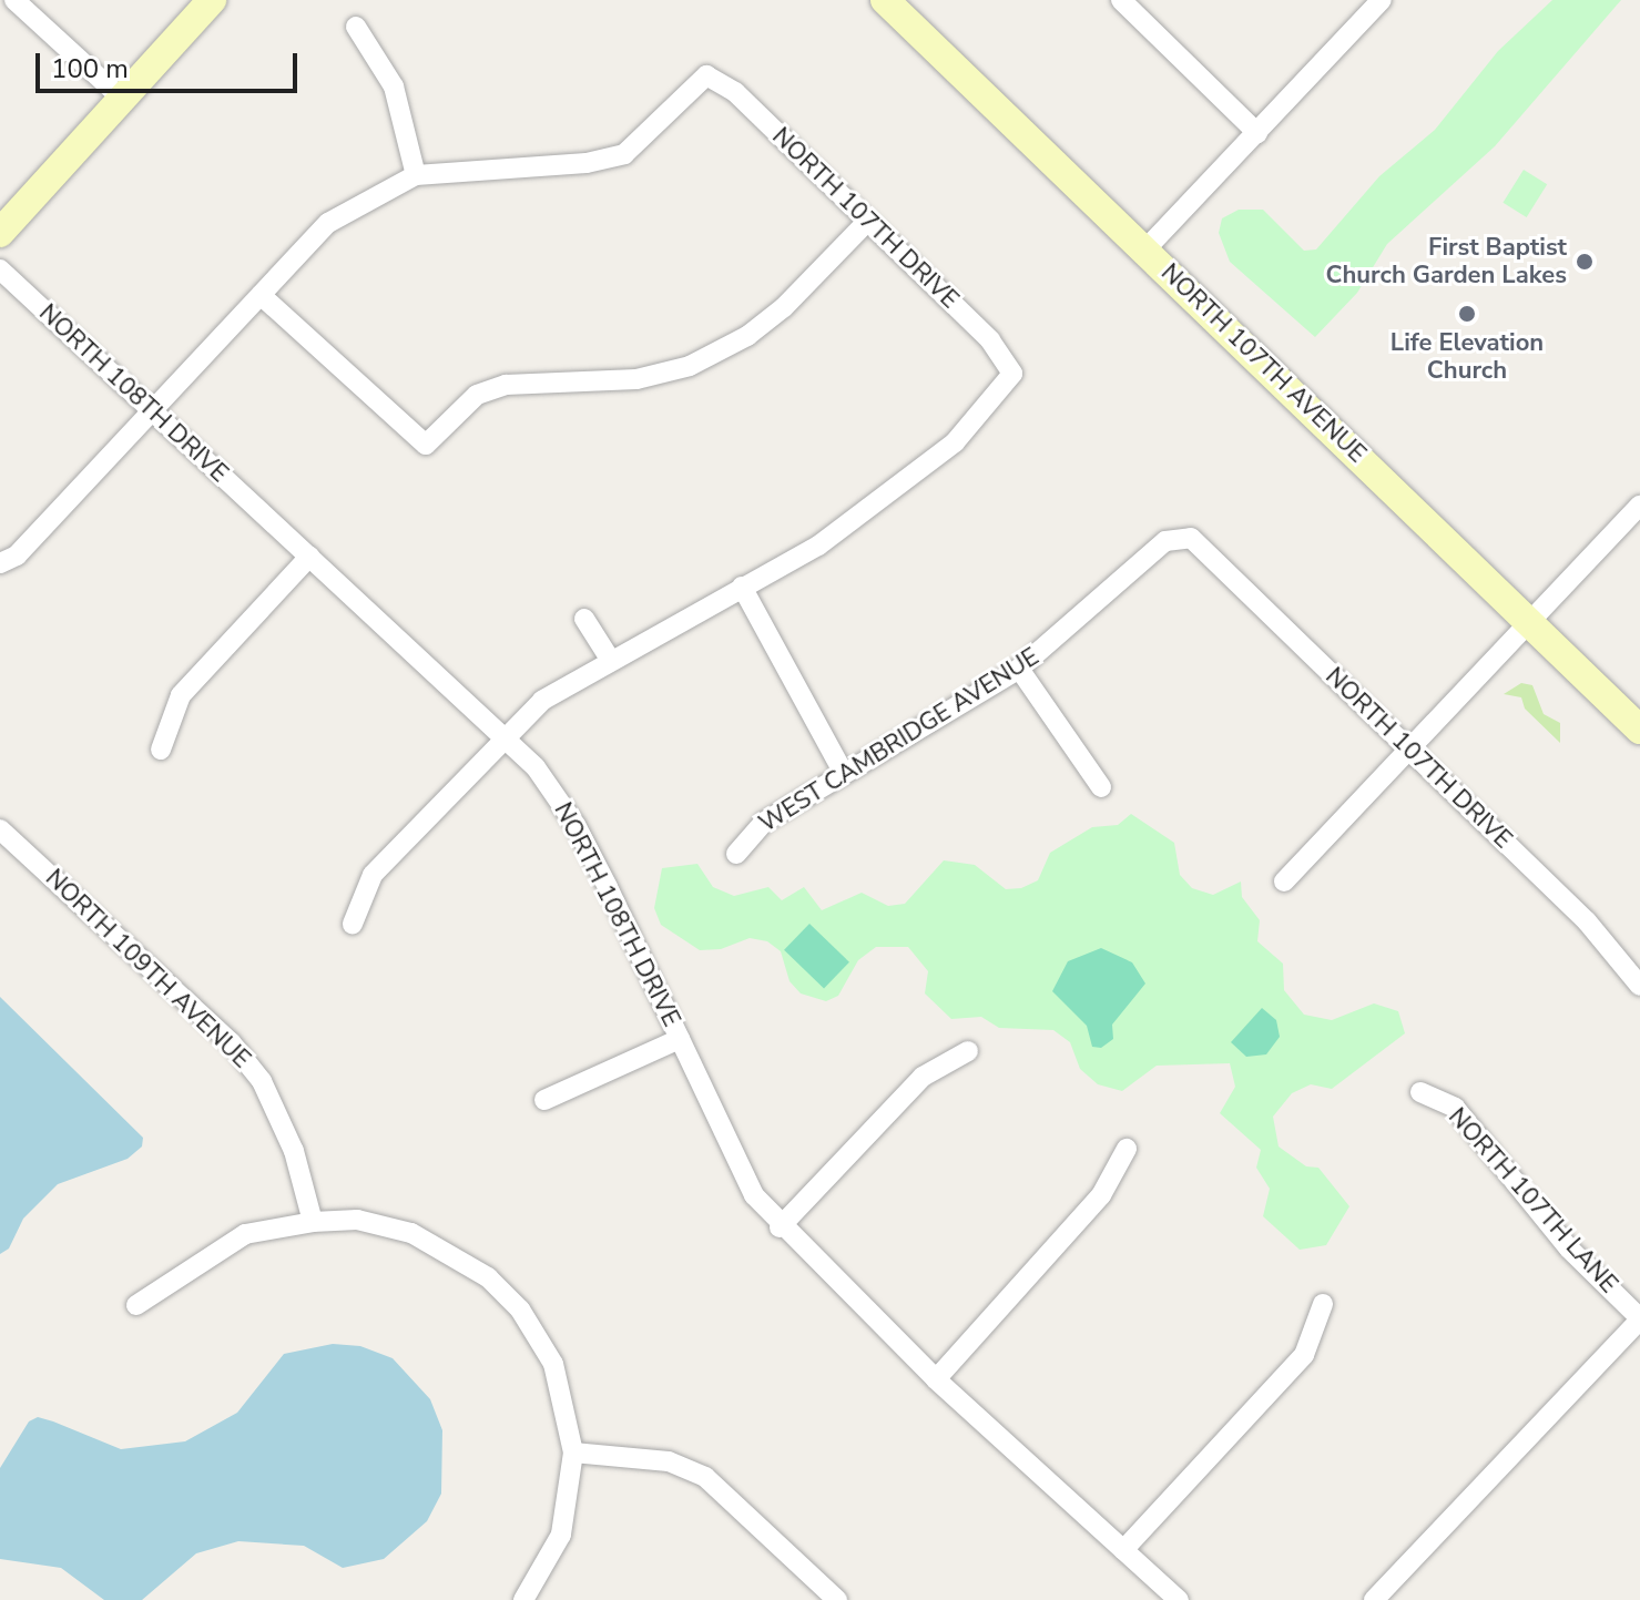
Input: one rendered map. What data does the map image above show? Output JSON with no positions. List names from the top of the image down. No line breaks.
{"streets":{"main road":["NORTH 107TH AVENUE"],"street":["NORTH 107TH DRIVE","NORTH 108TH DRIVE","WEST CAMBRIDGE AVENUE","NORTH 109TH AVENUE","NORTH 107TH LANE"]},"crossings":[["NORTH 107TH DRIVE","WEST CAMBRIDGE AVENUE"]],"places":["First Baptist Church Garden Lakes","Life Elevation Church"],"scale_bar":"100 m"}
